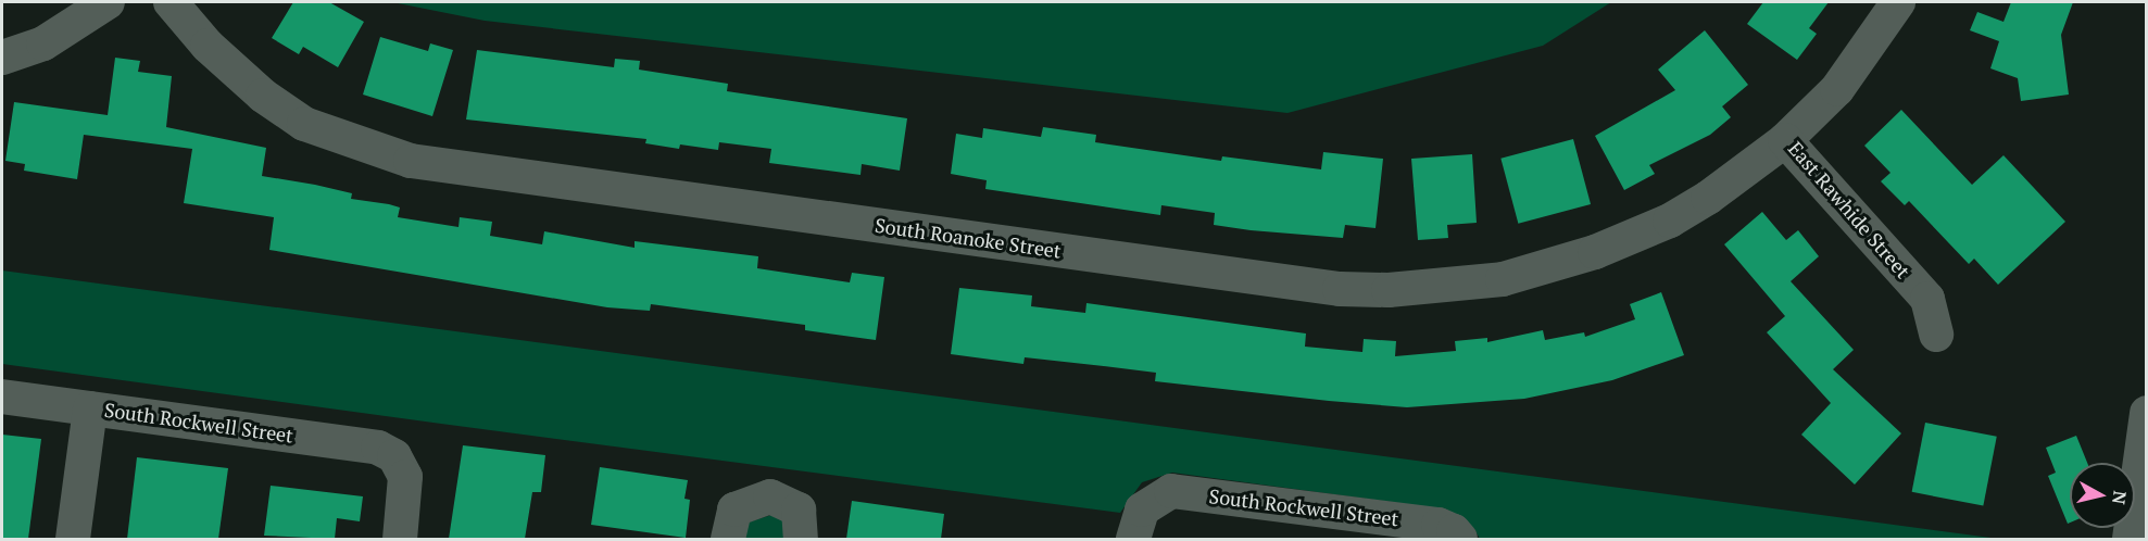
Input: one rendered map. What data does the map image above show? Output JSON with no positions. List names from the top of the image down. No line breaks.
{"streets":{"street":["East Rawhide Street","South Roanoke Street","South Rockwell Street"]},"crossings":[["East Rawhide Street","South Roanoke Street"]],"north":"right"}
